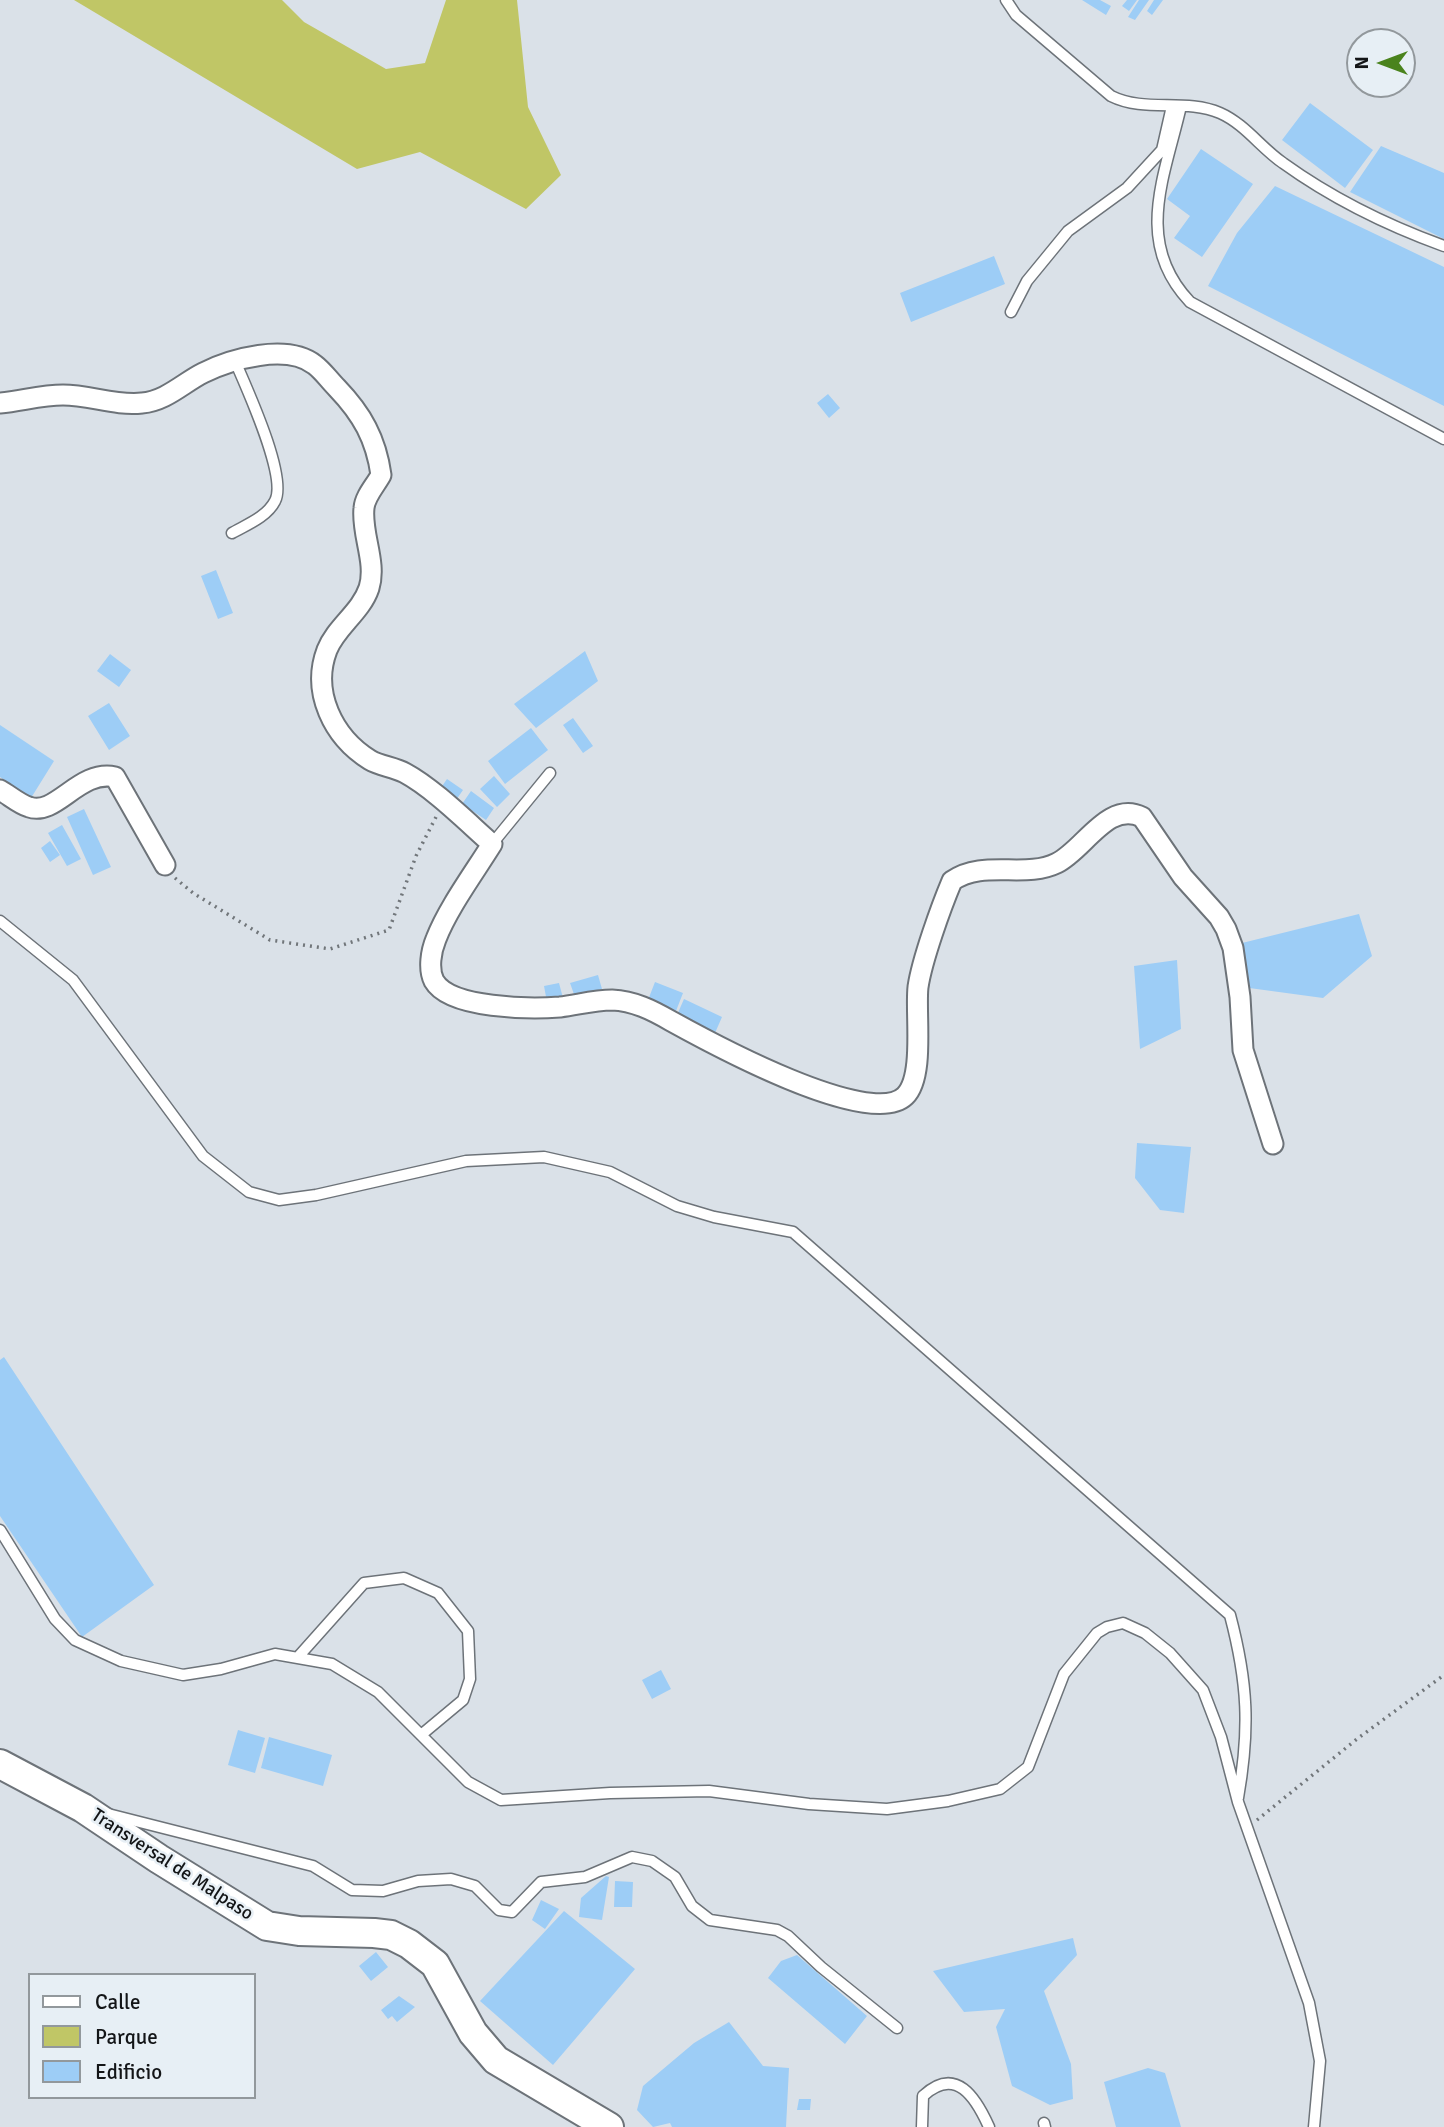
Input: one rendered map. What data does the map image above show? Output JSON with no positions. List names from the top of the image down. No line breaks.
{"streets":{"main road":["Transversal de Malpaso"]},"legend":["Calle","Parque","Edificio"],"north":"left"}
